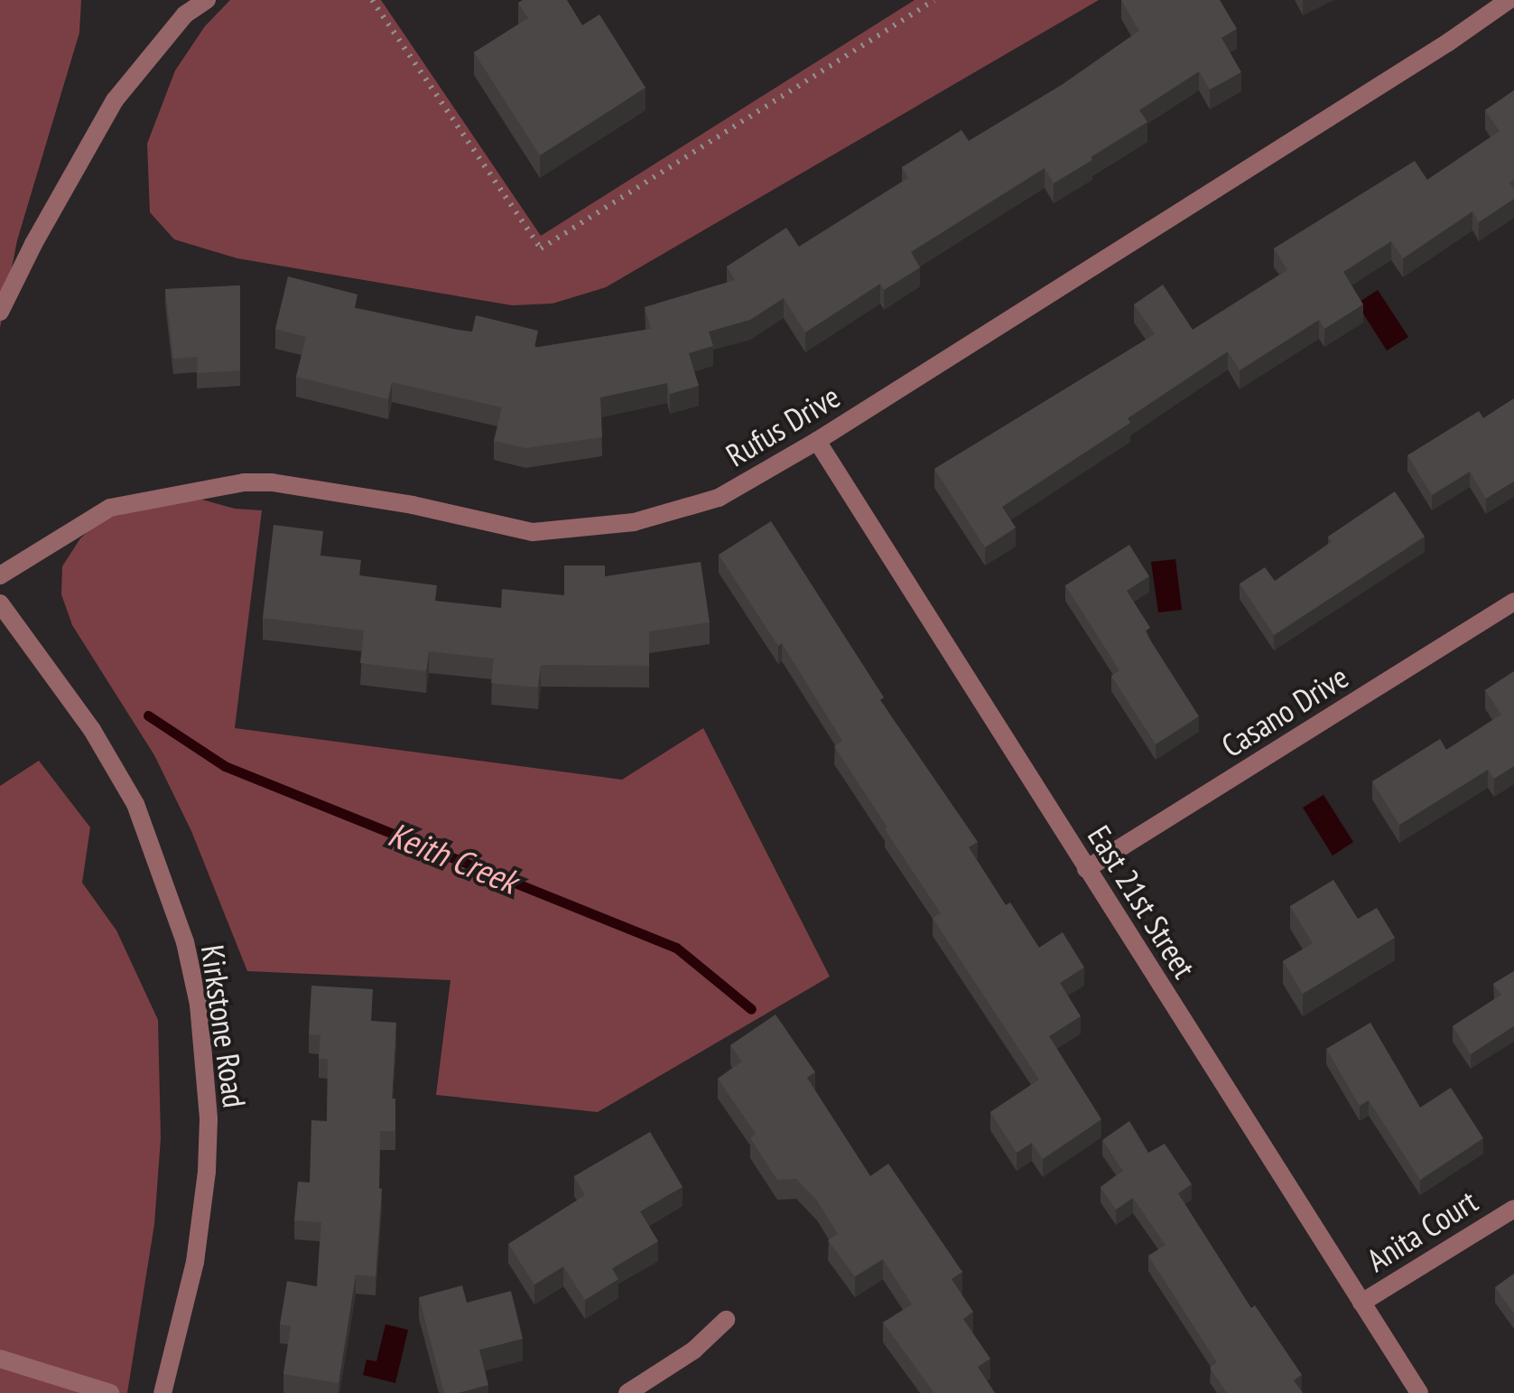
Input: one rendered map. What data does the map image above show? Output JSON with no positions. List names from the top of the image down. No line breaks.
{"streets":{"street":["Rufus Drive","Casano Drive","East 21st Street","Kirkstone Road","Anita Court"]},"crossings":[["Rufus Drive","East 21st Street"],["Casano Drive","East 21st Street"],["East 21st Street","Anita Court"]],"water":["Keith Creek"]}
